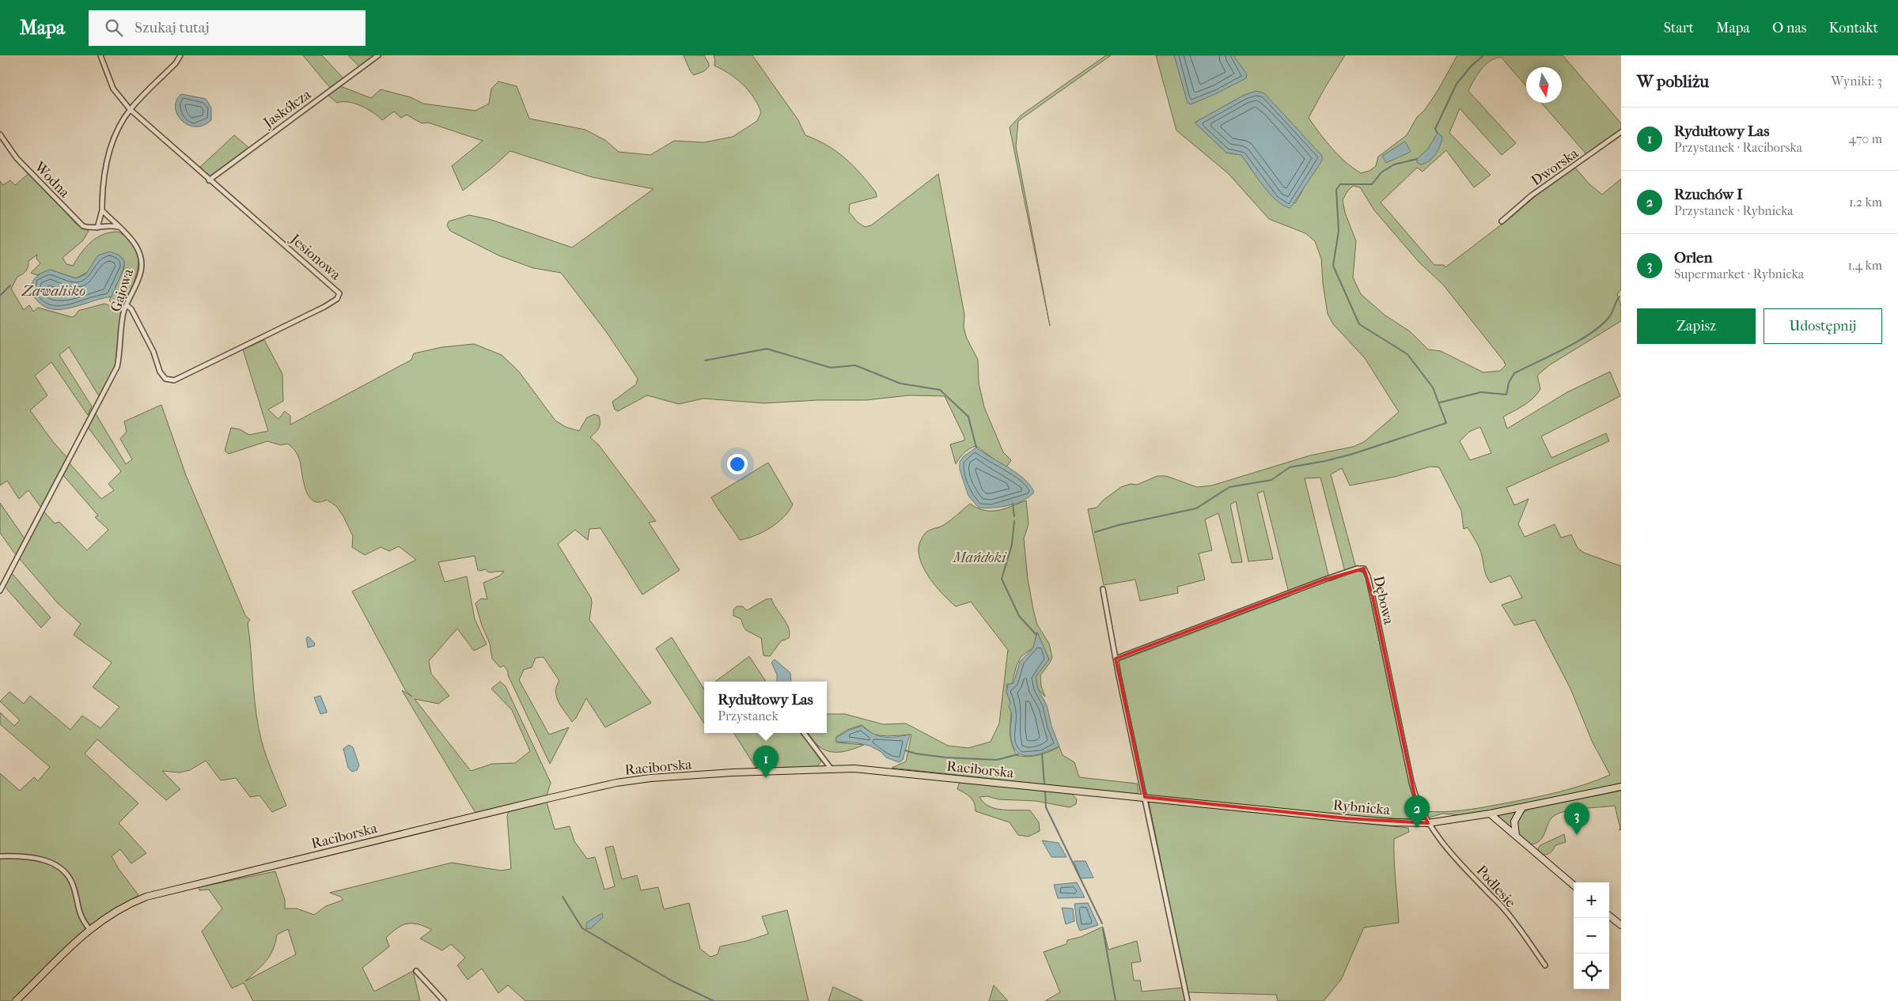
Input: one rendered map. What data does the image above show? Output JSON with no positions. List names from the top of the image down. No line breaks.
{"streets":{"main road":["Raciborska","Rybnicka"],"street":["Jaskółcza","Dworska","Wodna","Jesionowa","Gajowa","Dębowa","Podlesie"]},"crossings":[["Jaskółcza","Jesionowa"],["Wodna","Gajowa"],["Jesionowa","Gajowa"],["Dębowa","Rybnicka"],["Dębowa","Podlesie"],["Raciborska","Rybnicka"],["Rybnicka","Podlesie"]],"water":["Zawalisko"],"parks":["Mańdoki"],"north":"bottom","page":{"header":"Mapa","search":"Szukaj tutaj","nav":["Start","Mapa","O nas","Kontakt"],"heading":["W pobliżu","Wyniki: 3"],"list":[{"mark":"1","name":"Rydułtowy Las","note":"Przystanek · Raciborska","value":"470 m"},{"mark":"2","name":"Rzuchów I","note":"Przystanek · Rybnicka","value":"1.2 km"},{"mark":"3","name":"Orlen","note":"Supermarket · Rybnicka","value":"1.4 km"}],"buttons":["Zapisz","Udostępnij"],"popup":["Rydułtowy Las","Przystanek"],"pins":["1","2","3"],"map_buttons":["+","−"]}}
